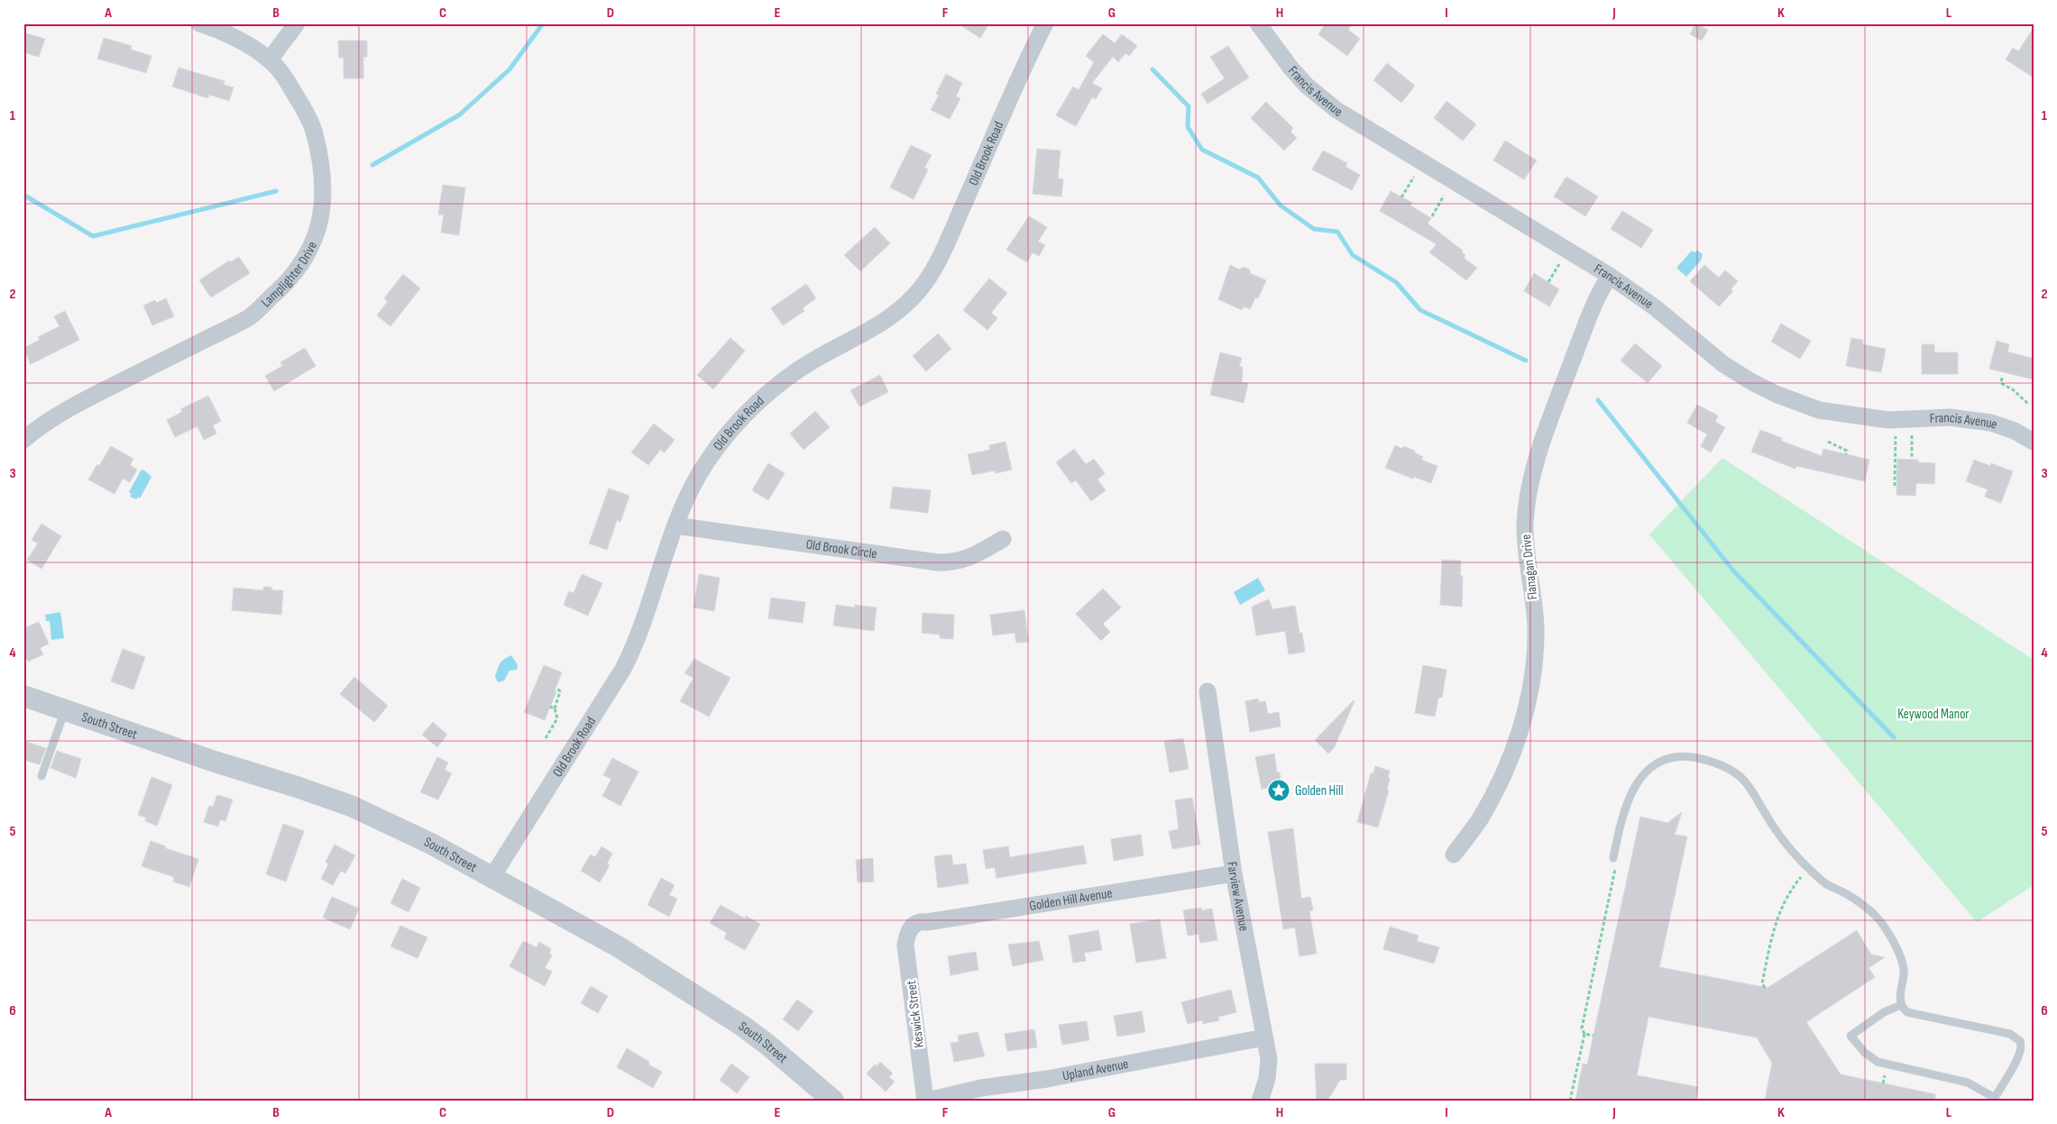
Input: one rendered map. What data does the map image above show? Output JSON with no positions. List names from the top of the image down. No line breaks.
{"streets":{"street":["Francis Avenue","Old Brook Road","Lamplighter Drive","Old Brook Circle","Flanagan Drive","South Street","Farview Avenue","Golden Hill Avenue","Keswick Street","Upland Avenue"]},"crossings":[["Francis Avenue","Flanagan Drive"],["Old Brook Road","Old Brook Circle"],["Old Brook Road","South Street"],["Farview Avenue","Golden Hill Avenue"],["Farview Avenue","Upland Avenue"],["Golden Hill Avenue","Keswick Street"],["Keswick Street","Upland Avenue"]],"parks":["Keywood Manor"],"places":{"place":["Golden Hill"]},"grid":{"columns":["A","B","C","D","E","F","G","H","I","J","K","L"],"rows":["1","2","3","4","5","6"]}}
